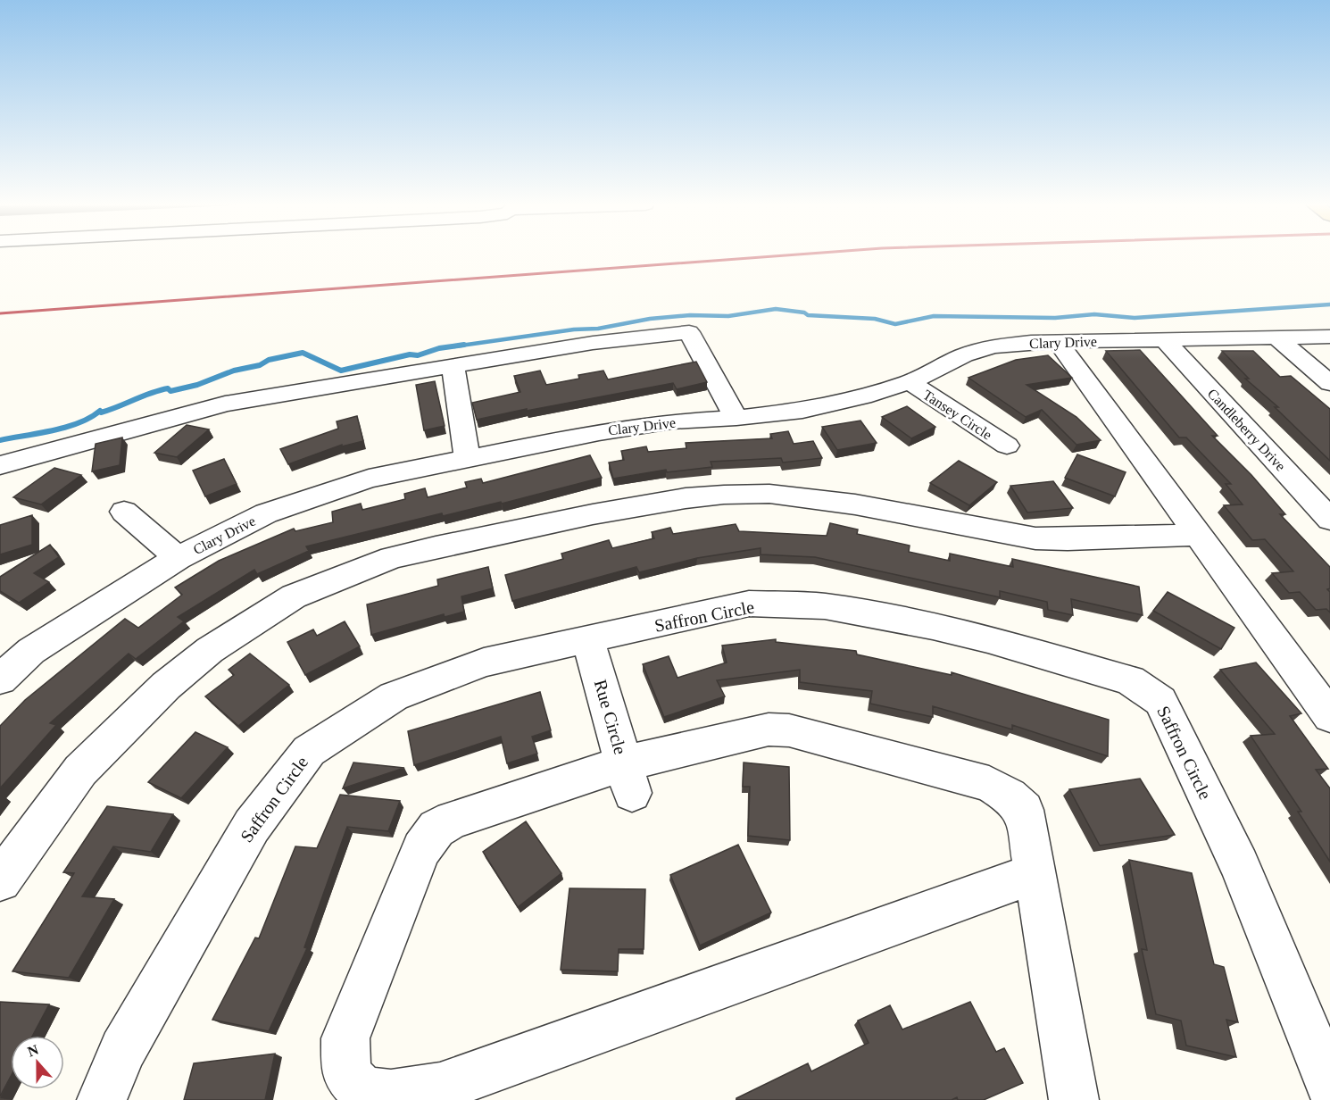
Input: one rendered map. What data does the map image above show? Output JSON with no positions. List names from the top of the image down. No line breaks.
{"streets":{"street":["Clary Drive","Tansey Circle","Candleberry Drive","Saffron Circle","Rue Circle"]},"crossings":[["Clary Drive","Tansey Circle"],["Clary Drive","Candleberry Drive"],["Saffron Circle","Rue Circle"]],"north":"top"}
